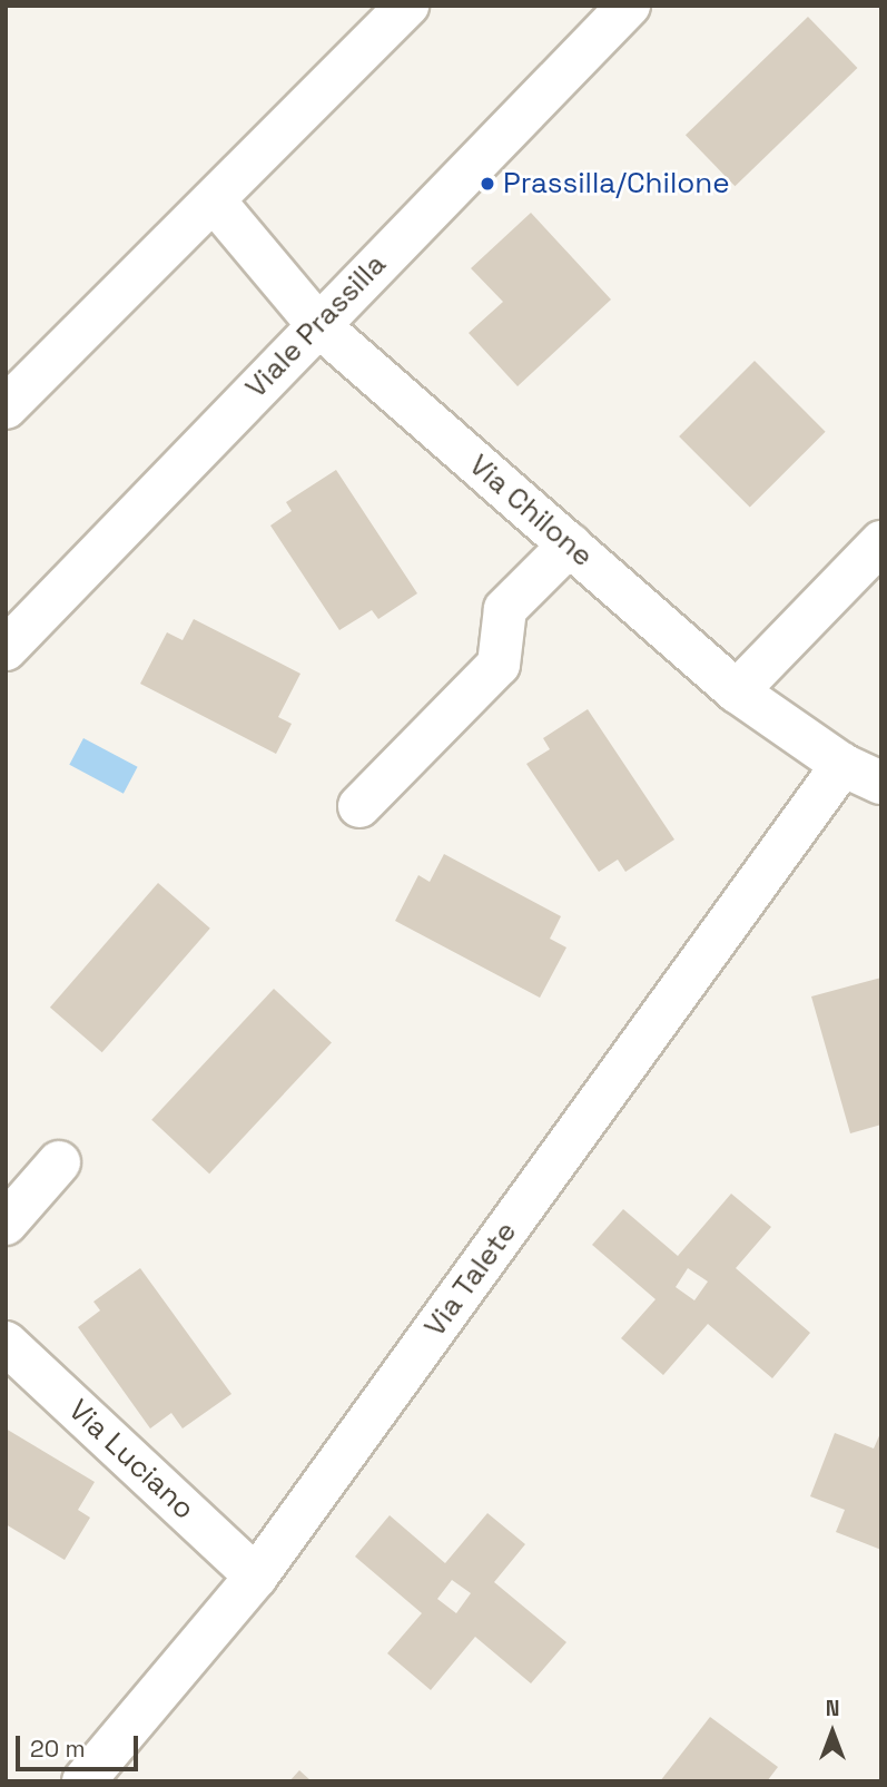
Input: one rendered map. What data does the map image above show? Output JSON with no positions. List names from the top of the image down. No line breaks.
{"streets":{"street":["Viale Prassilla","Via Chilone","Via Talete","Via Luciano"]},"crossings":[["Viale Prassilla","Via Chilone"],["Via Chilone","Via Talete"],["Via Talete","Via Luciano"]],"places":["Prassilla/Chilone"],"scale_bar":"20 m","north":"top"}
